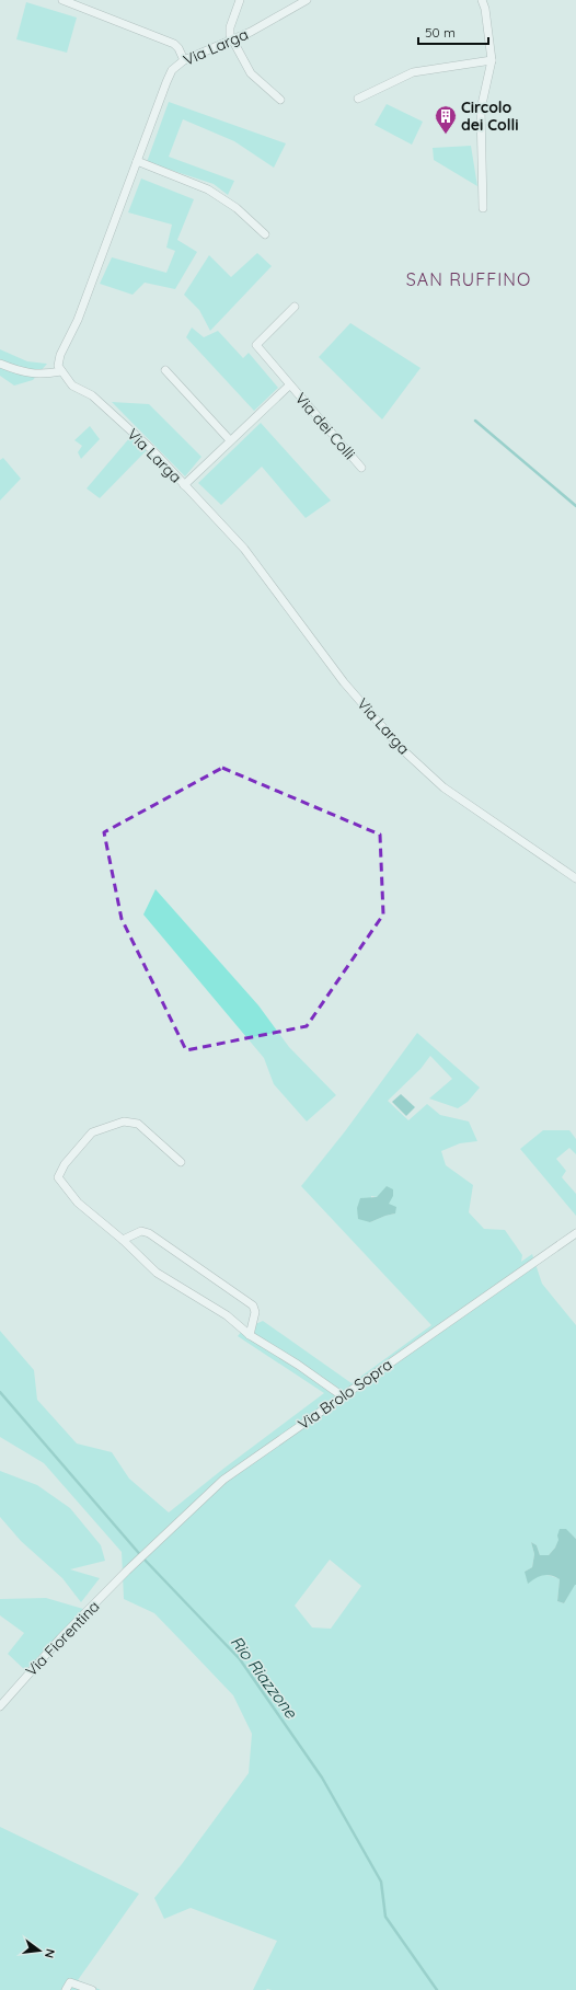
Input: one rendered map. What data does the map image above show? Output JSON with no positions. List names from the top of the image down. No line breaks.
{"streets":{"street":["Via Larga","Via dei Colli","Via Brolo Sopra","Via Fiorentina"]},"crossings":[["Via Larga","Via dei Colli"],["Via Brolo Sopra","Via Fiorentina"]],"districts":["SAN RUFFINO"],"water":["Rio Riazzone"],"places":{"building":["Circolo dei Colli"]},"scale_bar":"50 m","north":"right"}
